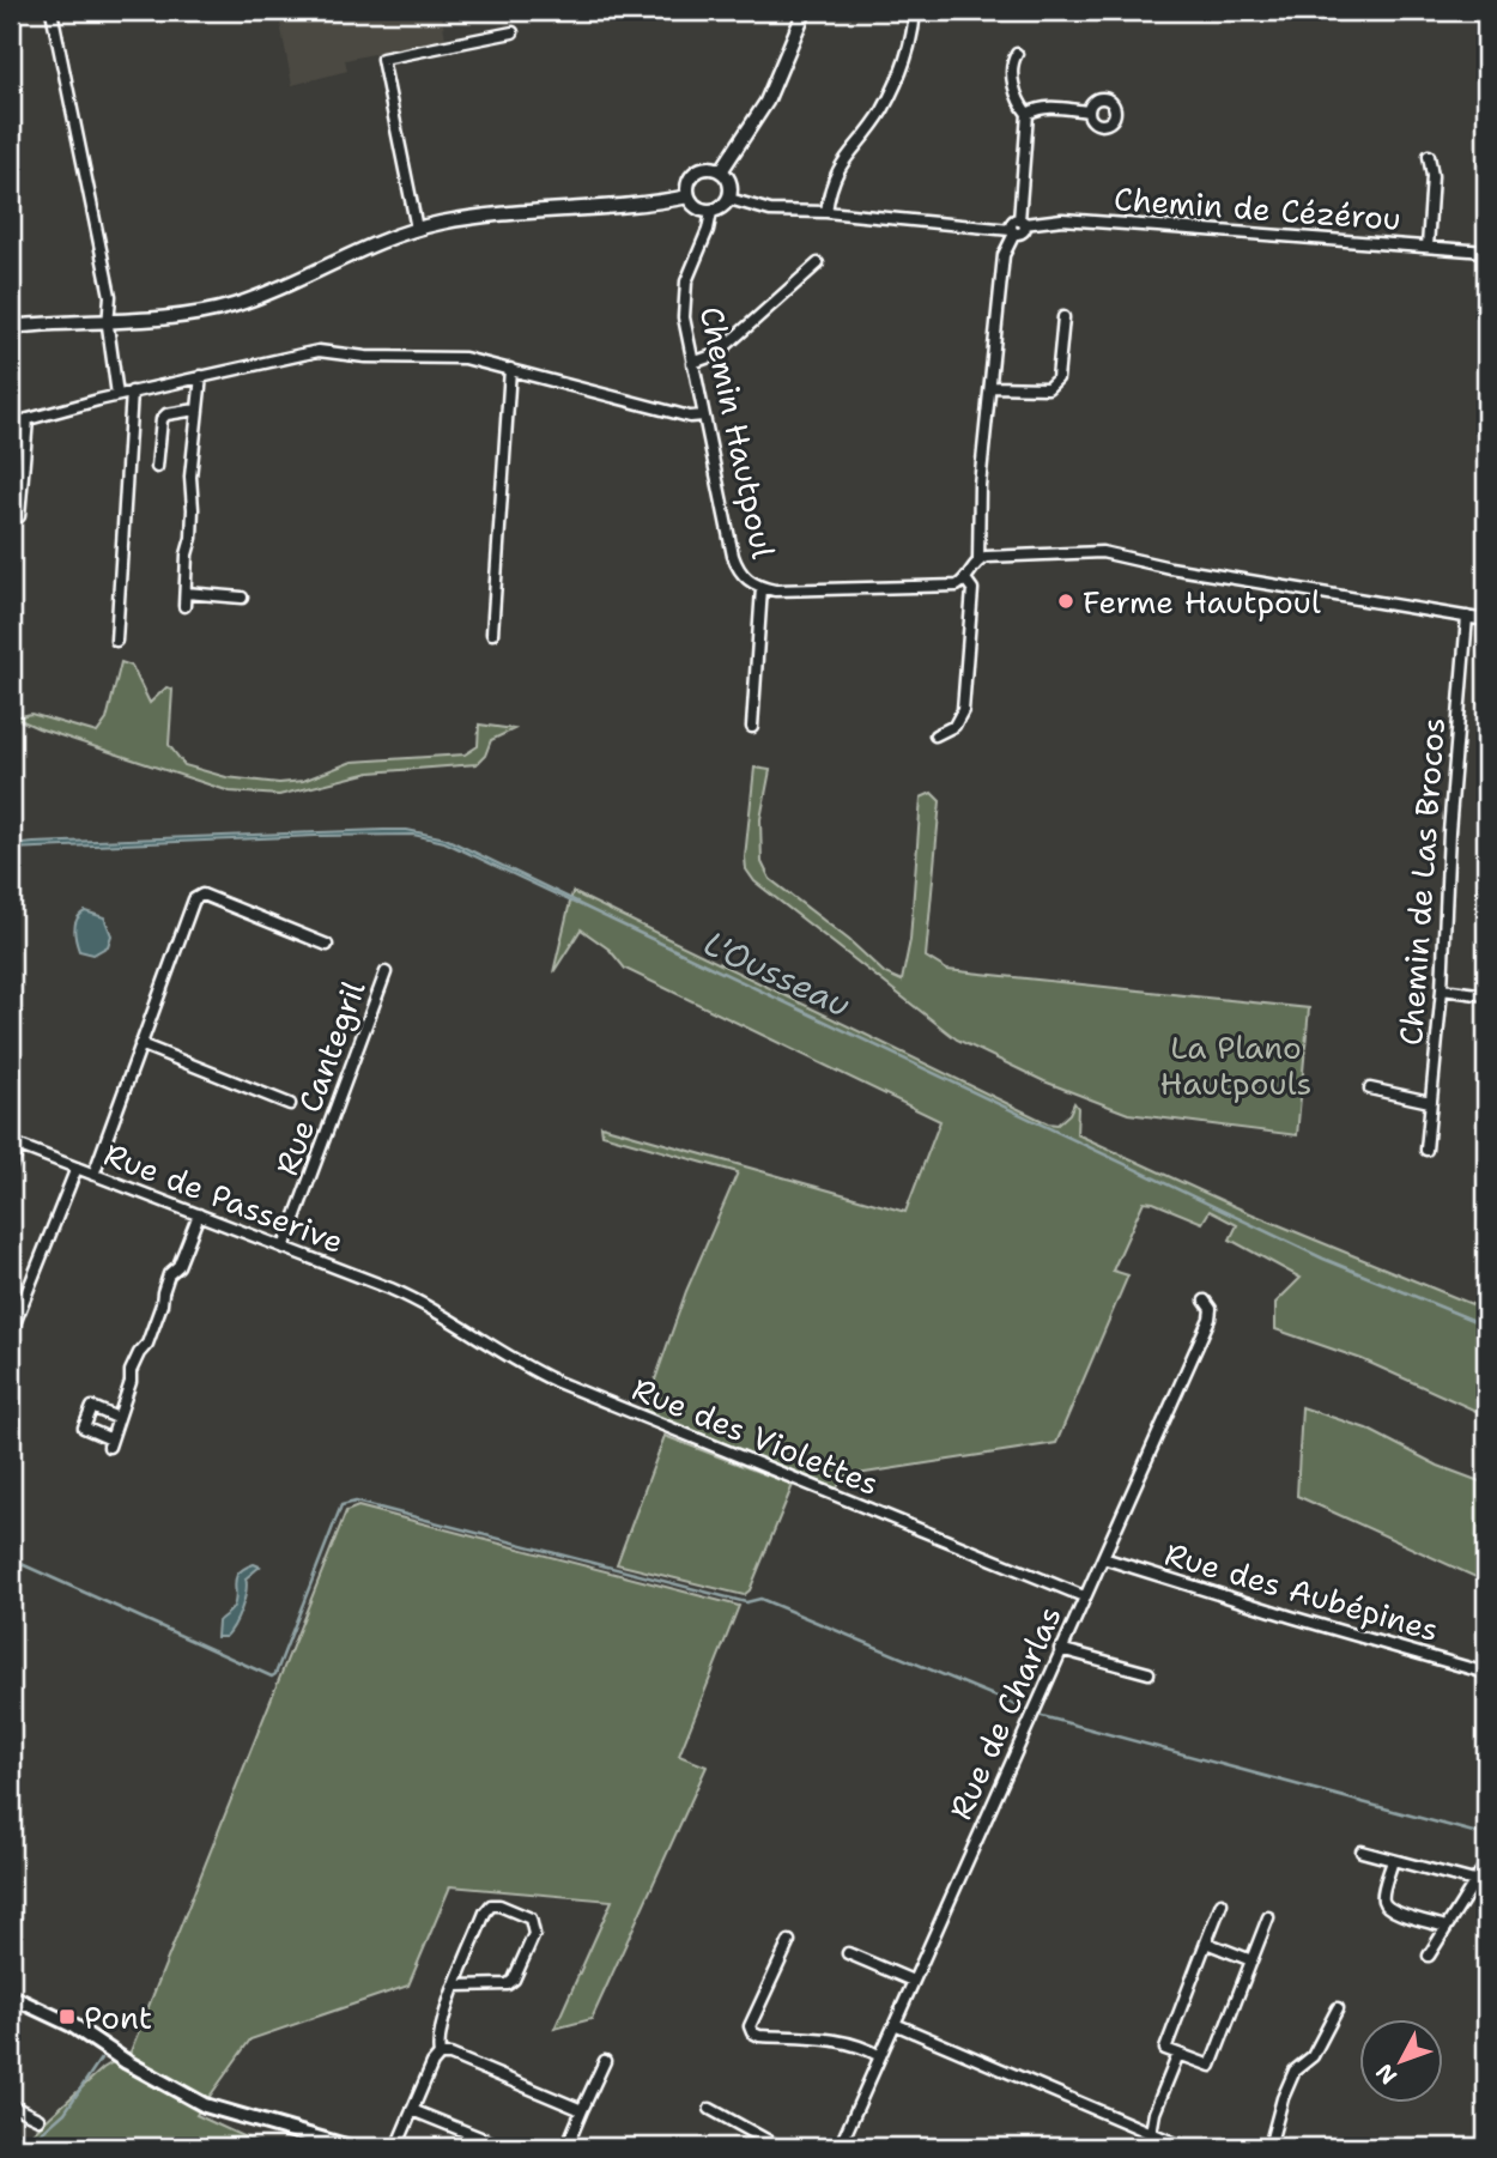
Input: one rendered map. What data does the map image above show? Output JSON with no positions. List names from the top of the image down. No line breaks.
{"streets":{"street":["Chemin de Cézérou","Chemin Hautpoul","Chemin de Las Brocos","Rue Cantegril","Rue de Passerive","Rue des Violettes","Rue des Aubépines","Rue de Charlas"]},"crossings":[["Rue Cantegril","Rue de Passerive"],["Rue de Passerive","Rue des Violettes"],["Rue des Violettes","Rue de Charlas"],["Rue des Aubépines","Rue de Charlas"]],"water":["L'Ousseau"],"parks":["La Plano Hautpouls"],"places":{"other":["Ferme Hautpoul"],"transit":["Pont"]},"north":"bottom left"}
